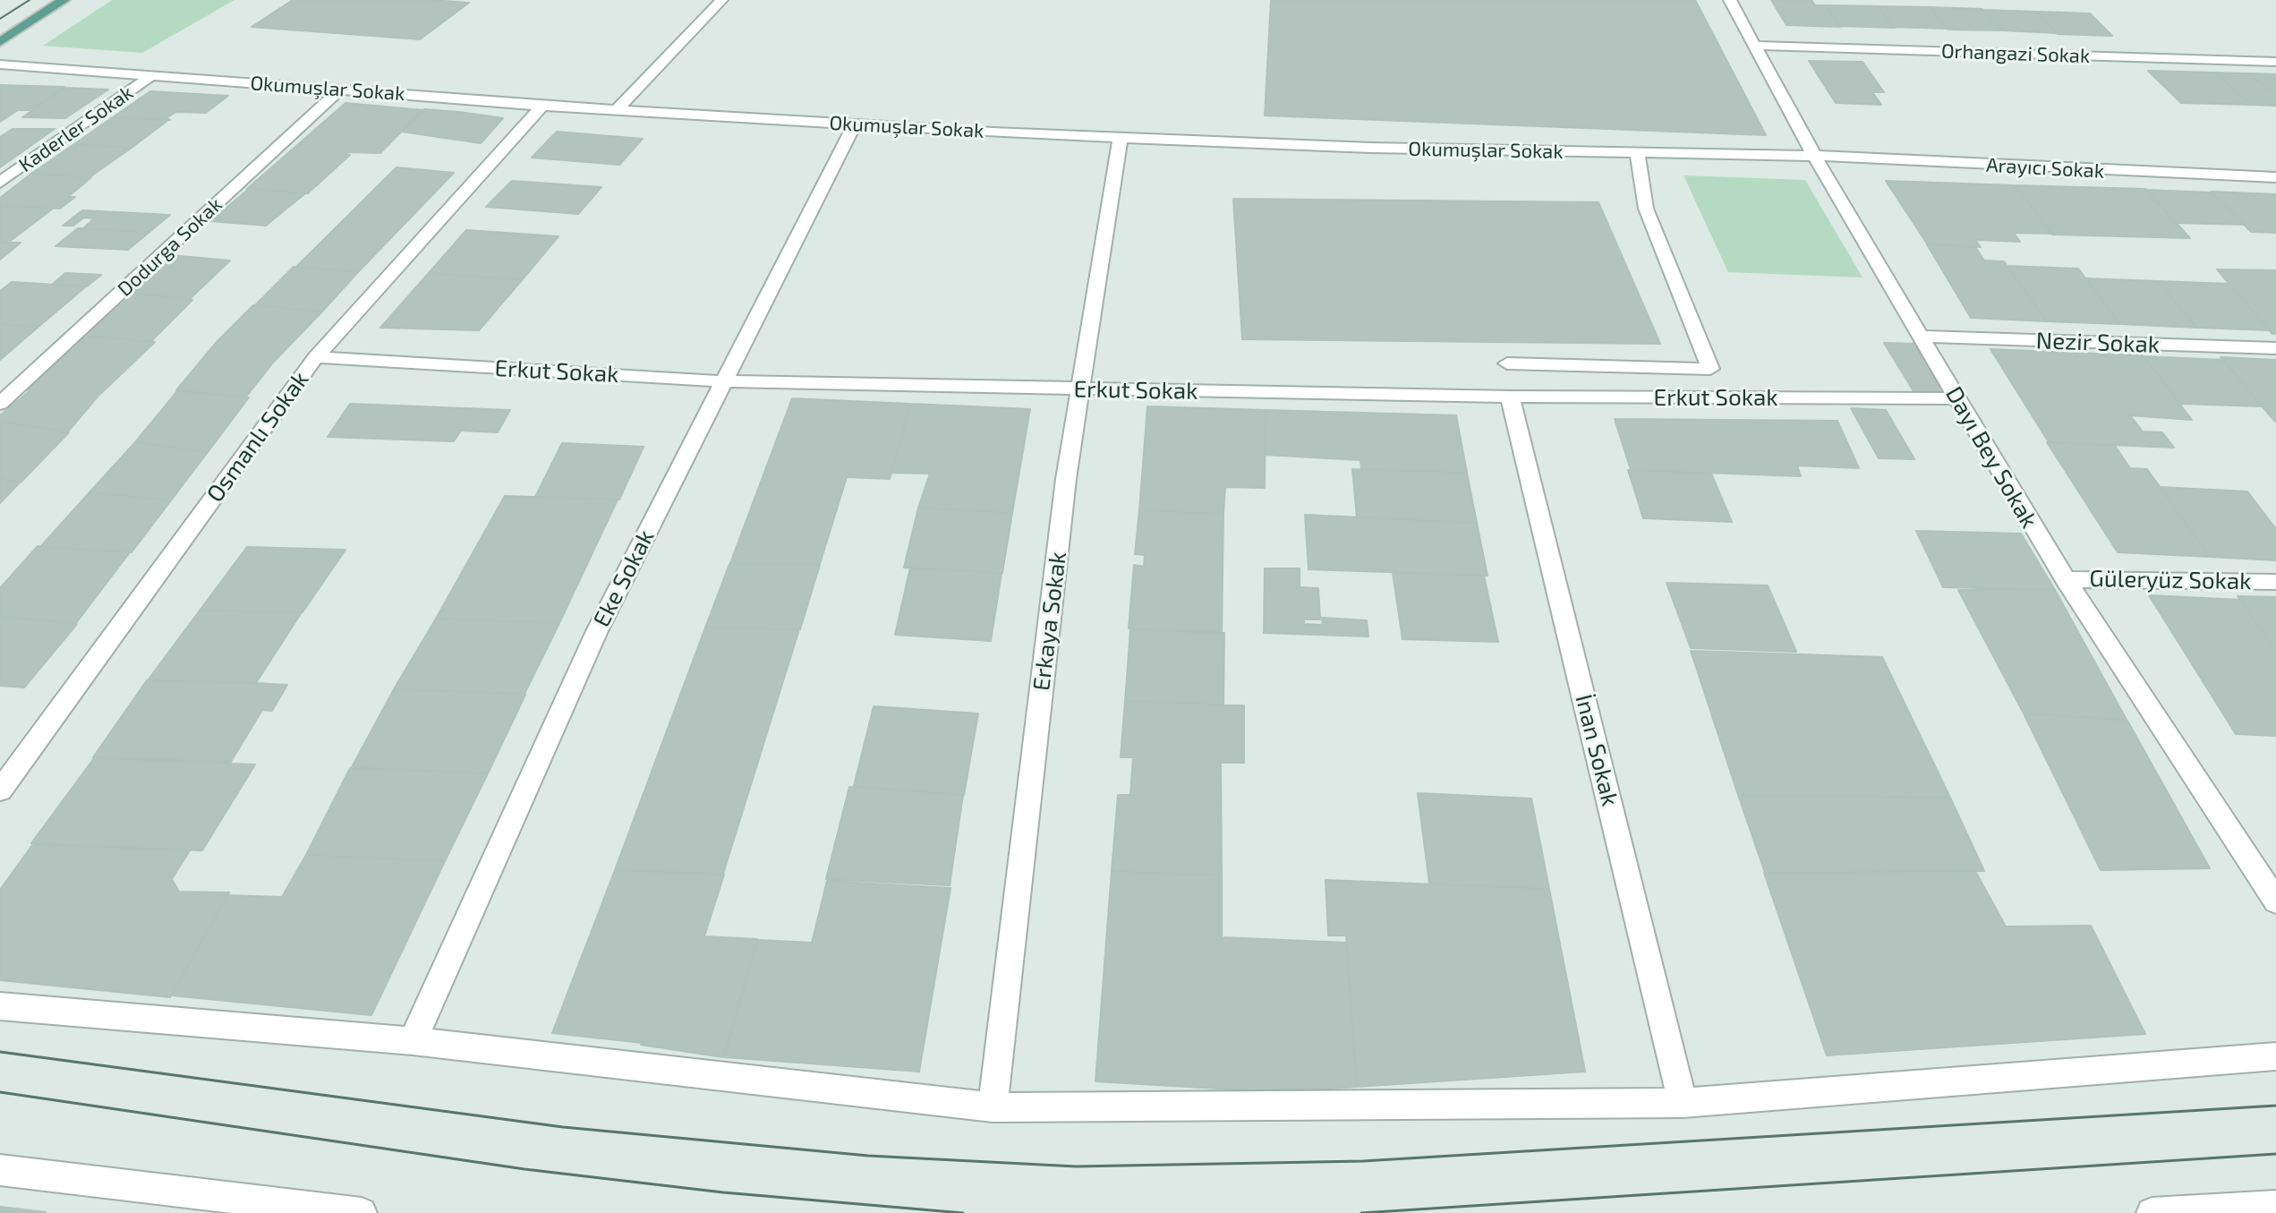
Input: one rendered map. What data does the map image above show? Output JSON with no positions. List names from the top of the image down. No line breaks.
{"streets":{"street":["Orhangazi Sokak","Okumuşlar Sokak","Kaderler Sokak","Arayıcı Sokak","Dodurga Sokak","Nezir Sokak","Erkut Sokak","Osmanlı Sokak","Dayı Bey Sokak","Eke Sokak","Güleryüz Sokak","Erkaya Sokak","İnan Sokak"]},"crossings":[["Orhangazi Sokak","Dayı Bey Sokak"],["Okumuşlar Sokak","Kaderler Sokak"],["Okumuşlar Sokak","Arayıcı Sokak"],["Okumuşlar Sokak","Dodurga Sokak"],["Okumuşlar Sokak","Osmanlı Sokak"],["Okumuşlar Sokak","Dayı Bey Sokak"],["Okumuşlar Sokak","Eke Sokak"],["Okumuşlar Sokak","Erkaya Sokak"],["Arayıcı Sokak","Dayı Bey Sokak"],["Nezir Sokak","Dayı Bey Sokak"],["Erkut Sokak","Osmanlı Sokak"],["Erkut Sokak","Dayı Bey Sokak"],["Erkut Sokak","Eke Sokak"],["Erkut Sokak","Erkaya Sokak"],["Erkut Sokak","İnan Sokak"],["Dayı Bey Sokak","Güleryüz Sokak"]]}
